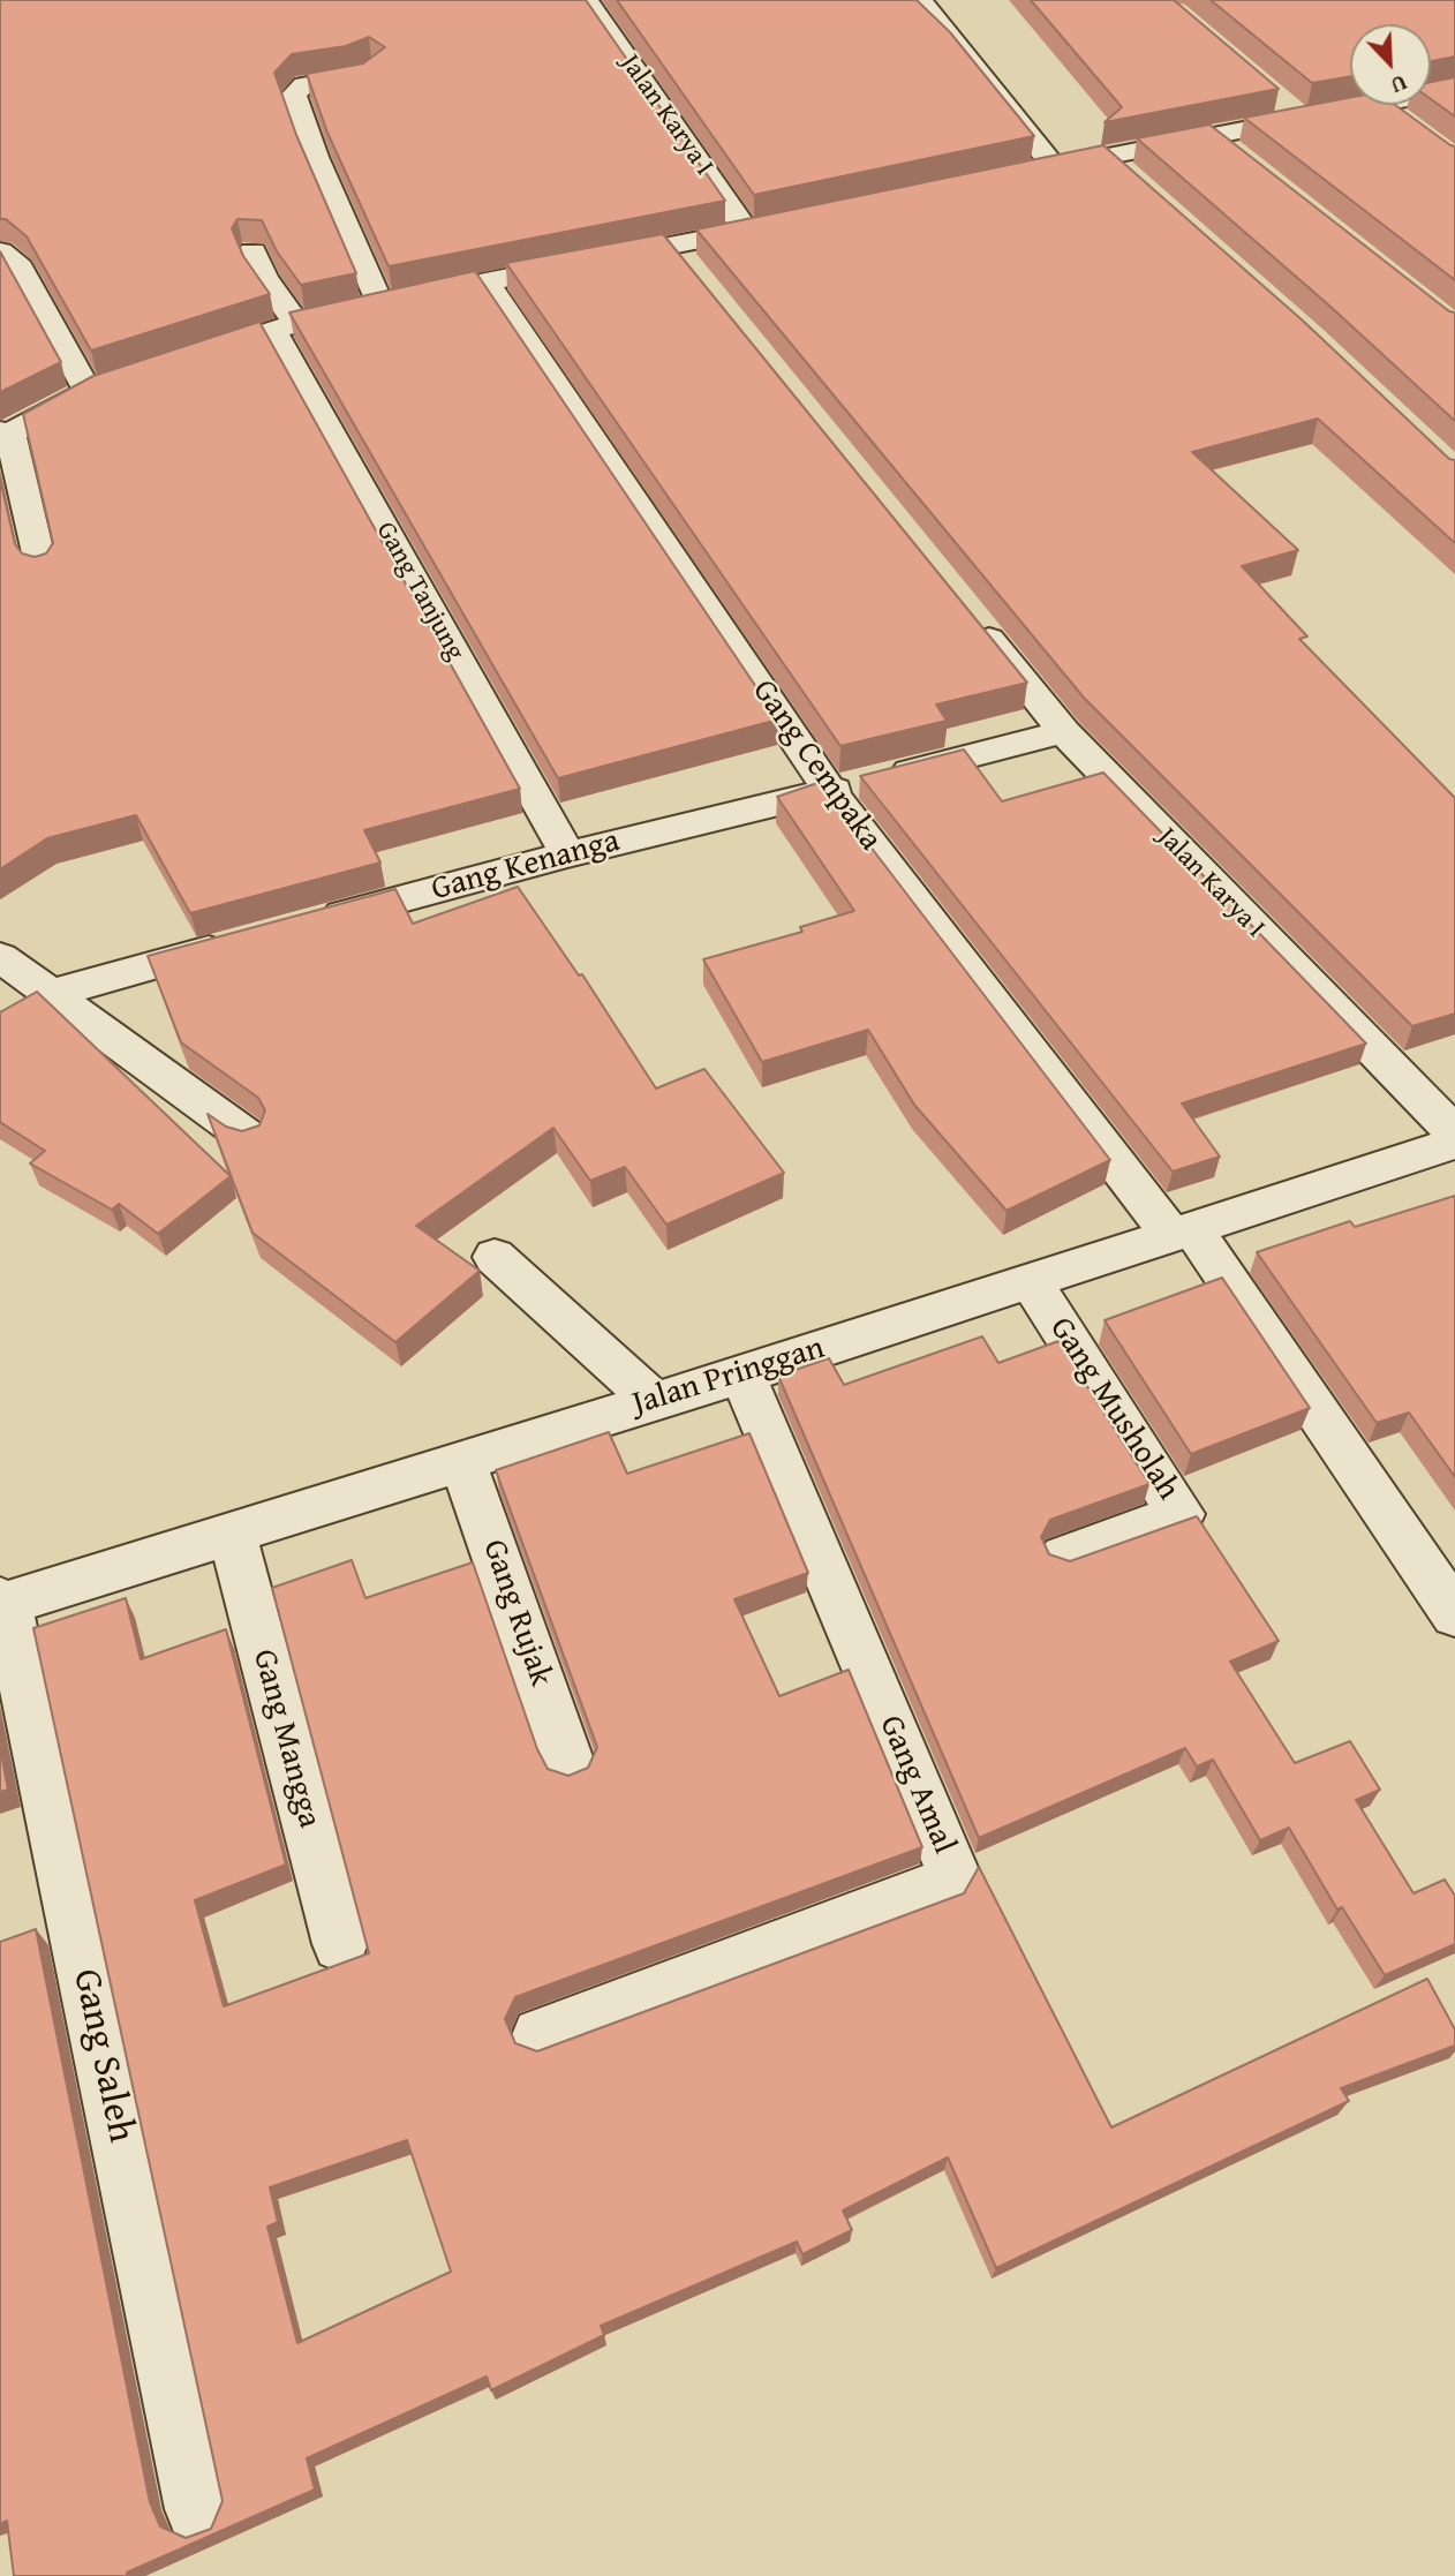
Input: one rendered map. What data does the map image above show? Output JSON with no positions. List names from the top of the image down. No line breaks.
{"streets":{"street":["Jalan Karya I","Gang Tanjung","Gang Cempaka","Gang Kenanga","Jalan Pringgan","Gang Musholah","Gang Rujak","Gang Mangga","Gang Amal","Gang Saleh"]},"crossings":[["Jalan Karya I","Gang Kenanga"],["Gang Tanjung","Gang Kenanga"],["Gang Cempaka","Gang Kenanga"],["Gang Cempaka","Jalan Pringgan"],["Jalan Pringgan","Gang Musholah"],["Jalan Pringgan","Gang Rujak"],["Jalan Pringgan","Gang Mangga"],["Jalan Pringgan","Gang Amal"],["Jalan Pringgan","Gang Saleh"]],"north":"bottom right"}
